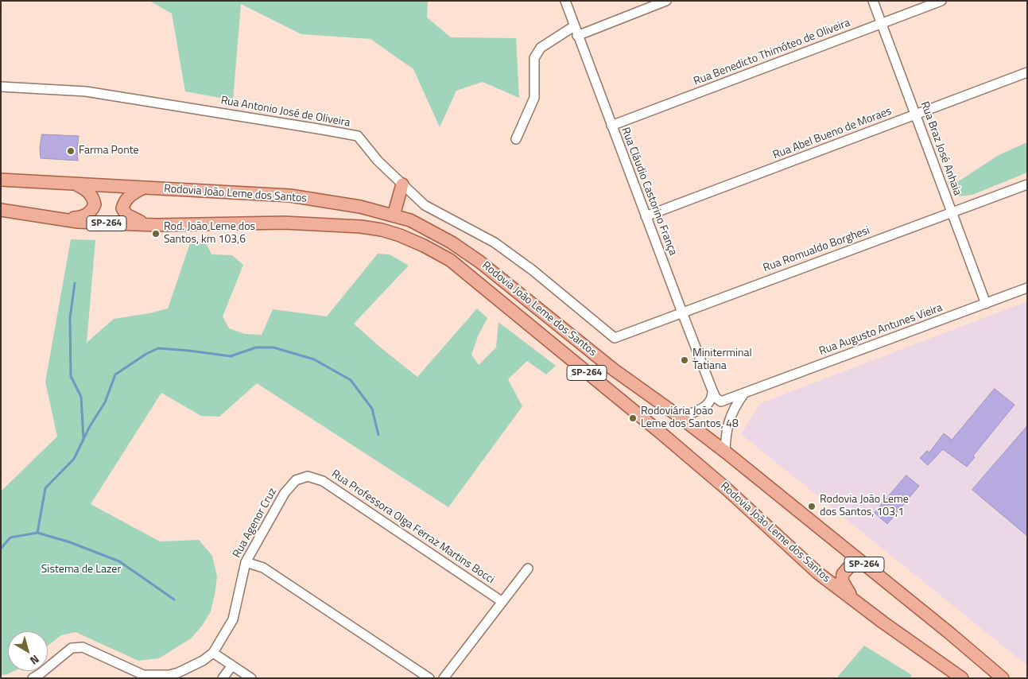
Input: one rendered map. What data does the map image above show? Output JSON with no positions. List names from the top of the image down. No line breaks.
{"streets":{"main road":["Rodovia João Leme dos Santos","SP-264"],"street":["Rua Benedicto Thimóteo de Oliveira","Rua Antonio José de Oliveira","Rua Abel Bueno de Moraes","Rua Braz José Anhaia","Rua Cláudio Castorino França","Rua Romualdo Borghesi","Rua Augusto Antunes Vieira","Rua Agenor Cruz","Rua Professora Olga Ferraz Martins Bocci"]},"crossings":[["Rua Benedicto Thimóteo de Oliveira","Rua Braz José Anhaia"],["Rua Benedicto Thimóteo de Oliveira","Rua Cláudio Castorino França"],["Rua Antonio José de Oliveira","Rua Romualdo Borghesi"],["Rua Abel Bueno de Moraes","Rua Braz José Anhaia"],["Rua Abel Bueno de Moraes","Rua Cláudio Castorino França"],["Rua Braz José Anhaia","Rua Romualdo Borghesi"],["Rua Braz José Anhaia","Rua Augusto Antunes Vieira"],["Rua Cláudio Castorino França","Rua Romualdo Borghesi"],["Rua Cláudio Castorino França","Rua Augusto Antunes Vieira"],["Rua Agenor Cruz","Rua Professora Olga Ferraz Martins Bocci"]],"parks":["Sistema de Lazer"],"places":["Farma Ponte","Rod. João Leme dos Santos, km 103,6","Miniterminal Tatiana","Rodoviária João Leme dos Santos, 48","Rodovia João Leme dos Santos, 103,1"],"north":"bottom right"}
